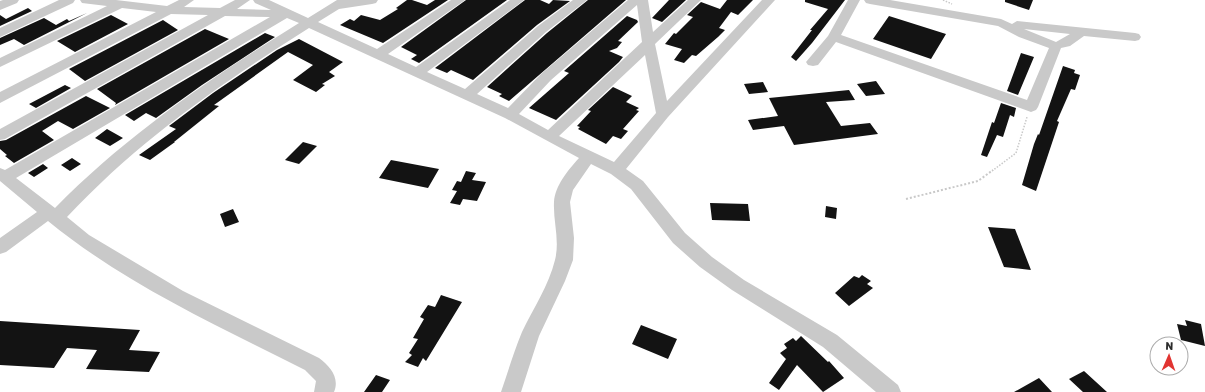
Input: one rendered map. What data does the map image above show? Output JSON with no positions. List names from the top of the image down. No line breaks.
{"north":"top"}
